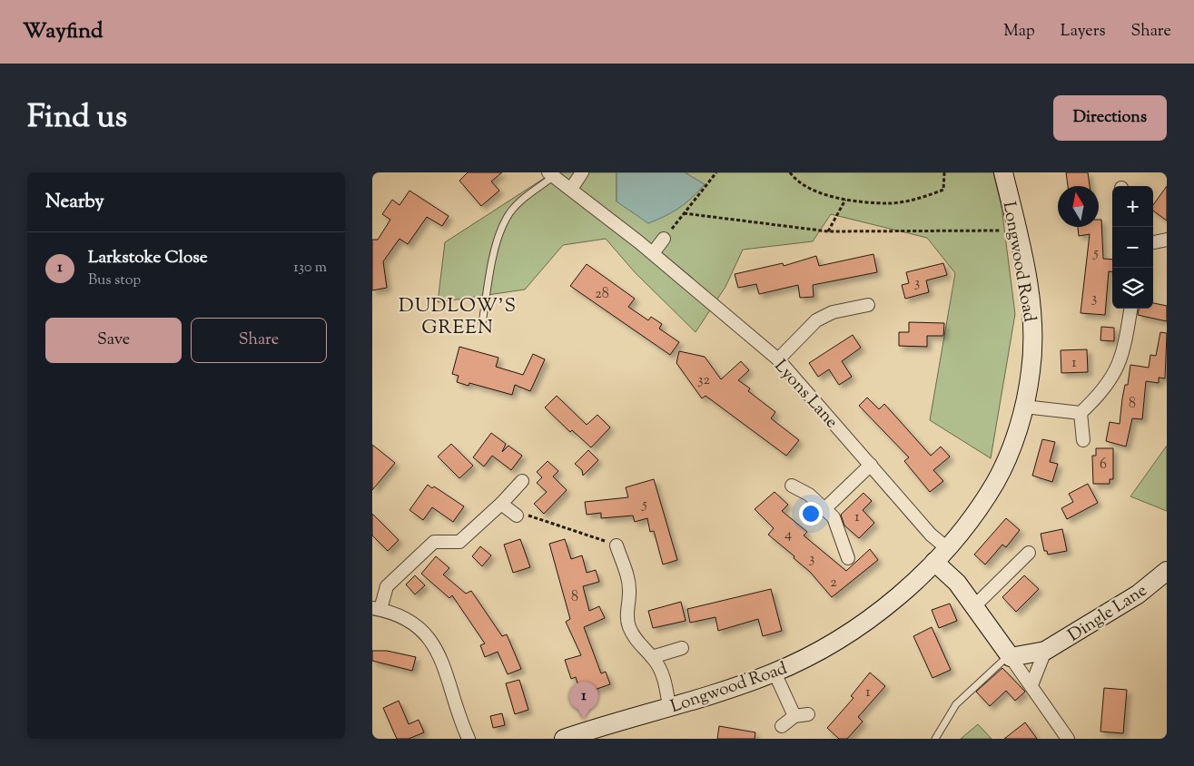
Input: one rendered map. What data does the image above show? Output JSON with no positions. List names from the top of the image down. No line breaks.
{"streets":{"street":["Longwood Road","Lyons Lane","Dingle Lane"]},"crossings":[["Longwood Road","Lyons Lane"]],"districts":["DUDLOW'S GREEN"],"house_numbers":["5","3","28","3","1","32","8","6","5","1","4","3","2","8","1"],"north":"top","page":{"header":"Wayfind","nav":["Map","Layers","Share"],"title":"Find us","buttons":["Directions",["Save","Share"]],"heading":"Nearby","map_buttons":["+","−"],"list":[{"mark":"1","name":"Larkstoke Close","note":"Bus stop","value":"130 m"}],"pins":"1"}}
